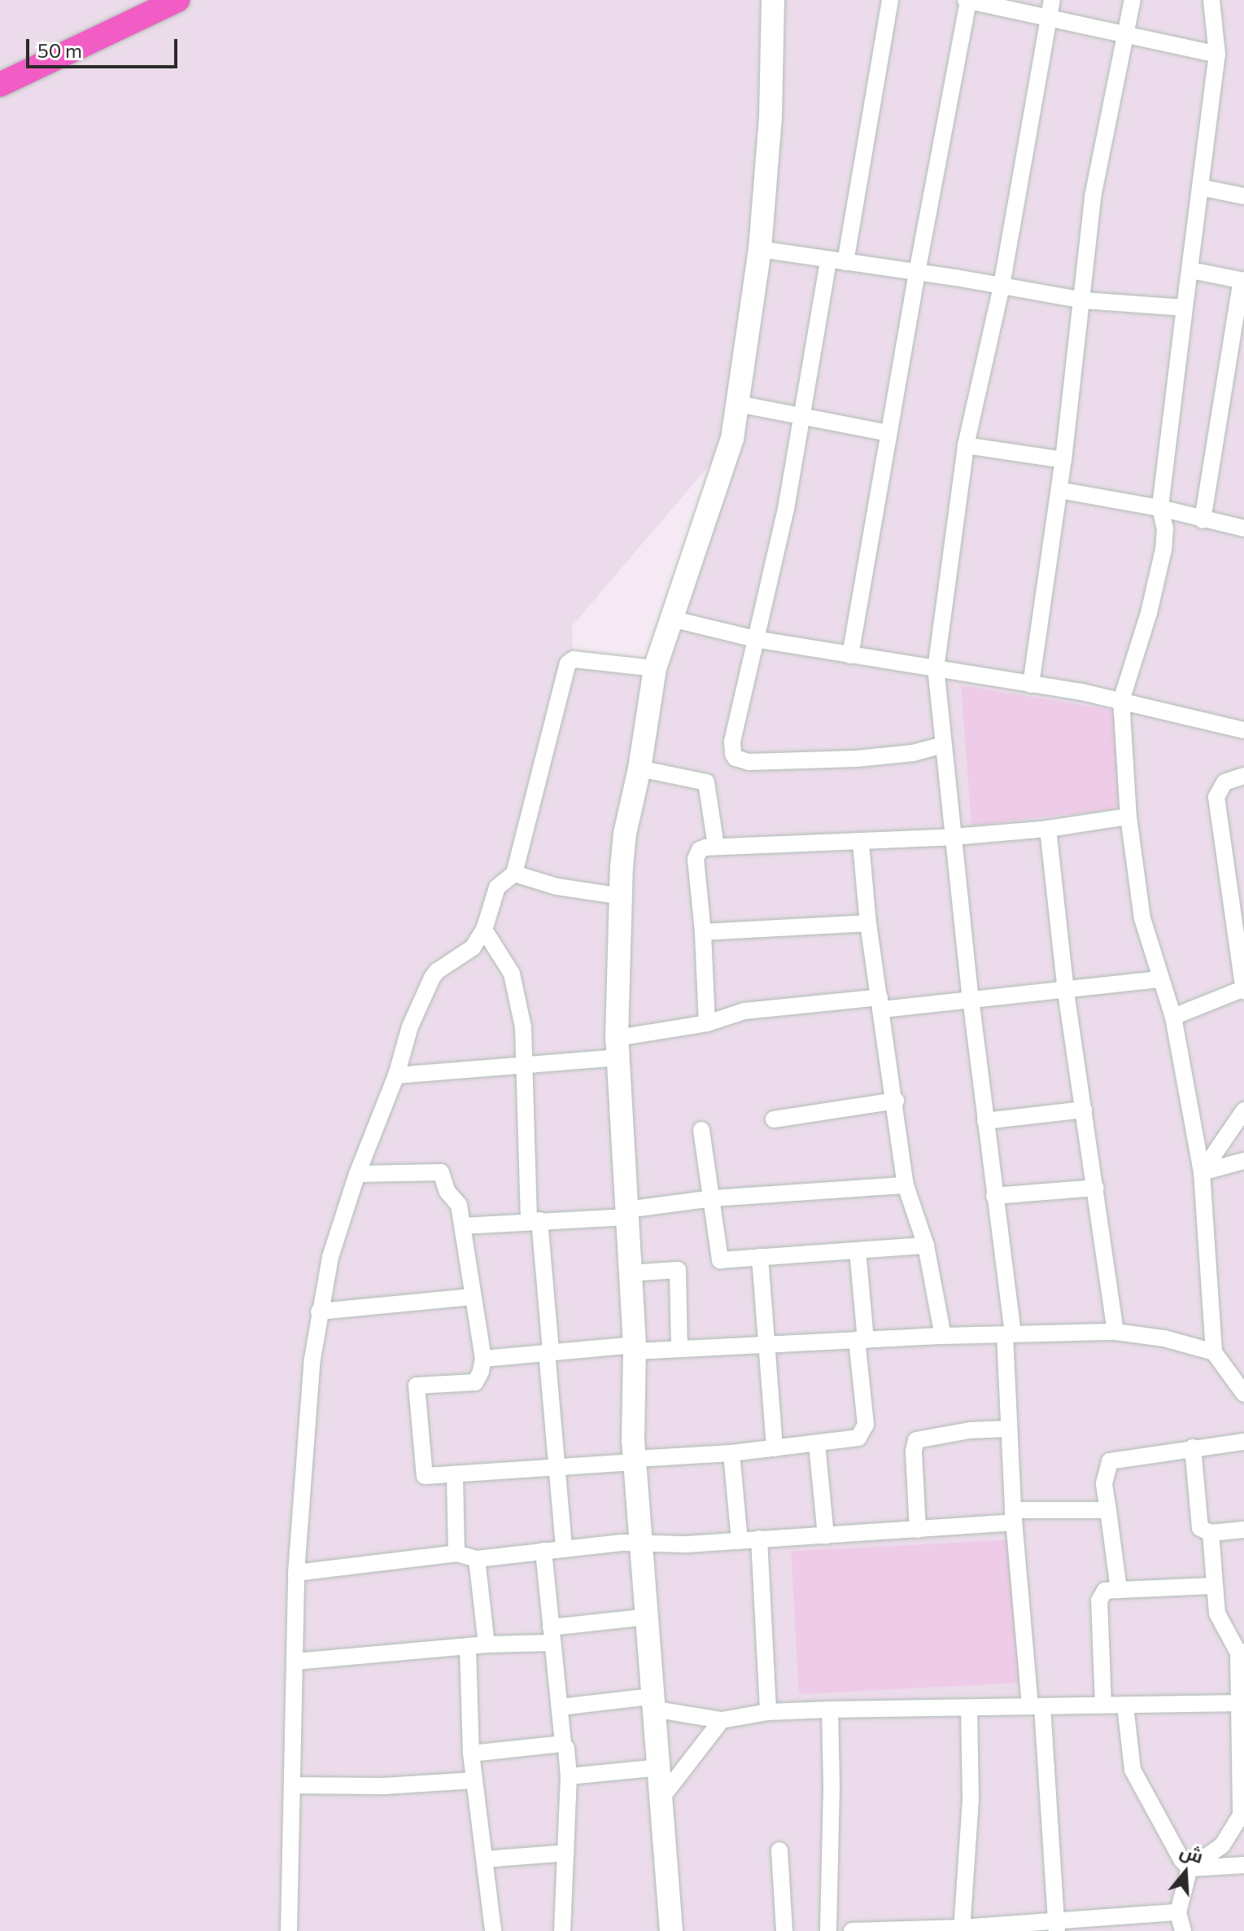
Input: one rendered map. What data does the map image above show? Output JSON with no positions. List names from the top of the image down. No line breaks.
{"scale_bar":"50 m","north":"top"}
